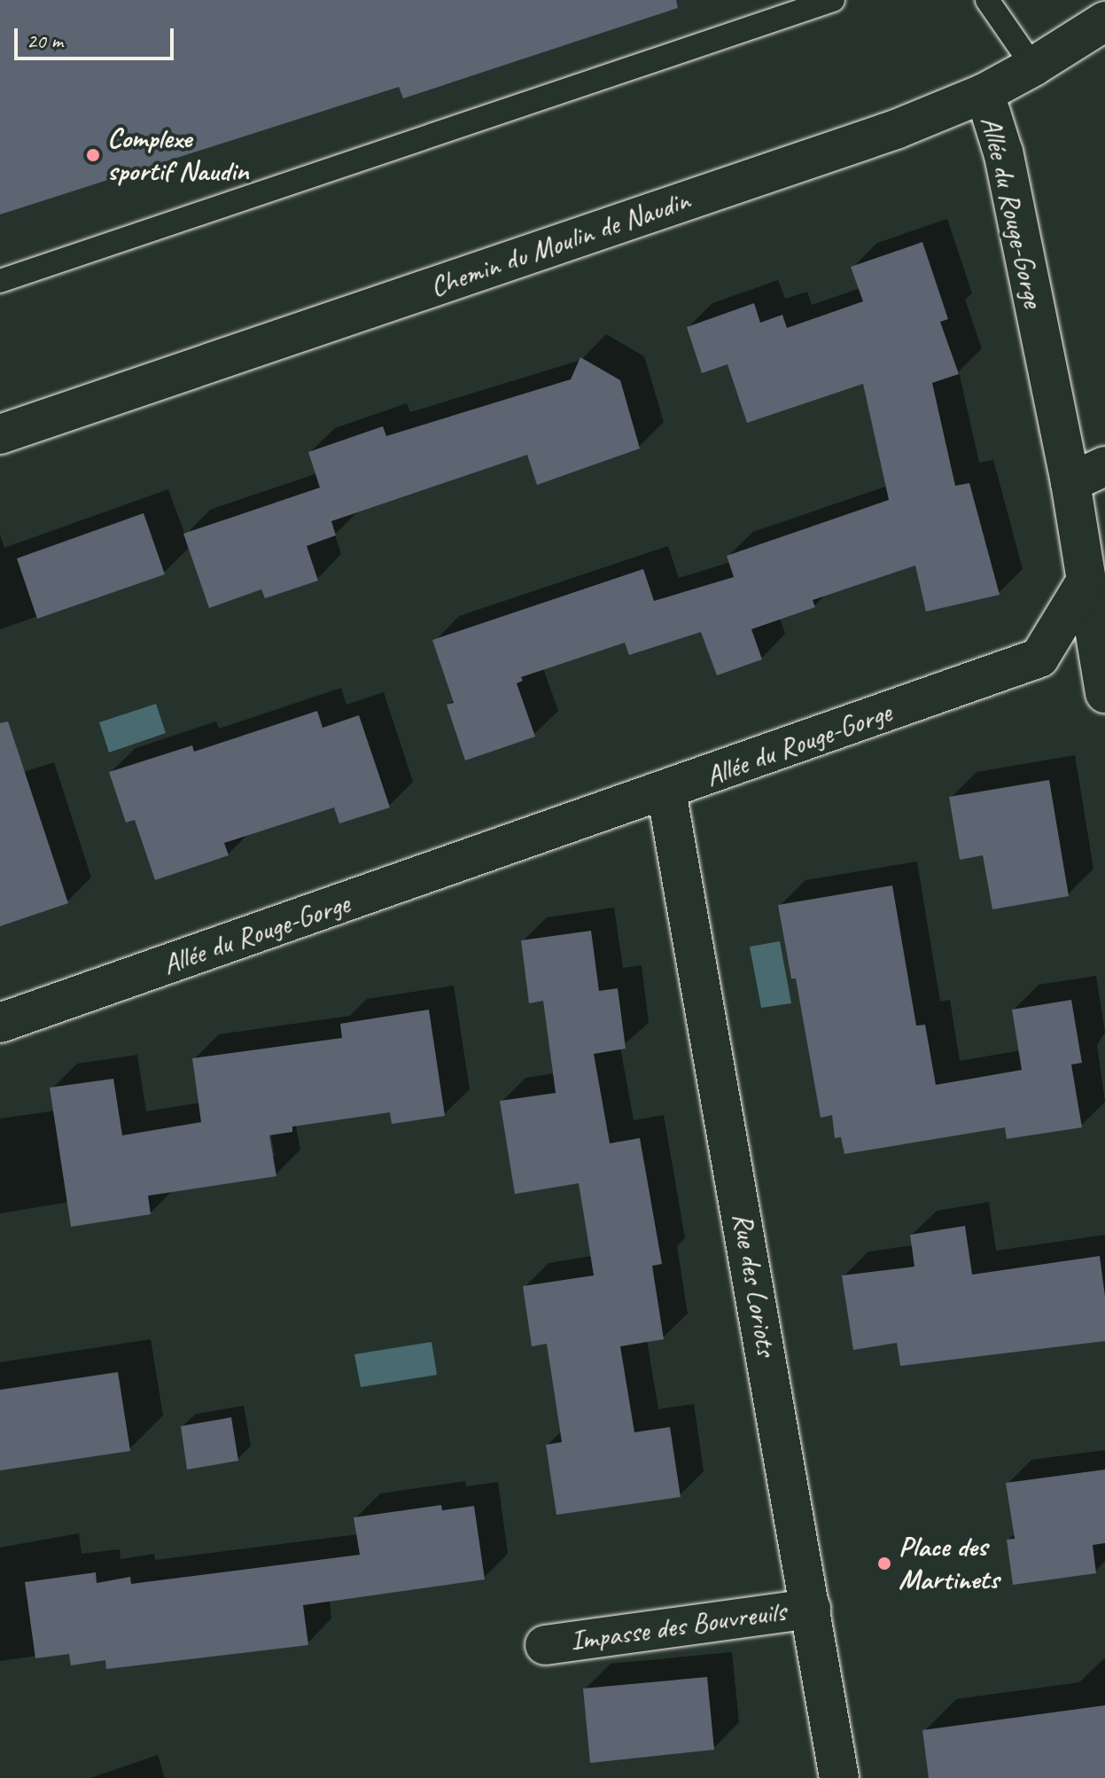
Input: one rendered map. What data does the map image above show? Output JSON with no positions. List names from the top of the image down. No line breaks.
{"streets":{"street":["Allée du Rouge-Gorge","Chemin du Moulin de Naudin","Rue des Loriots","Impasse des Bouvreuils"]},"crossings":[["Allée du Rouge-Gorge","Chemin du Moulin de Naudin"],["Allée du Rouge-Gorge","Rue des Loriots"],["Rue des Loriots","Impasse des Bouvreuils"]],"places":["Complexe sportif Naudin","Place des Martinets"],"scale_bar":"20 m"}
